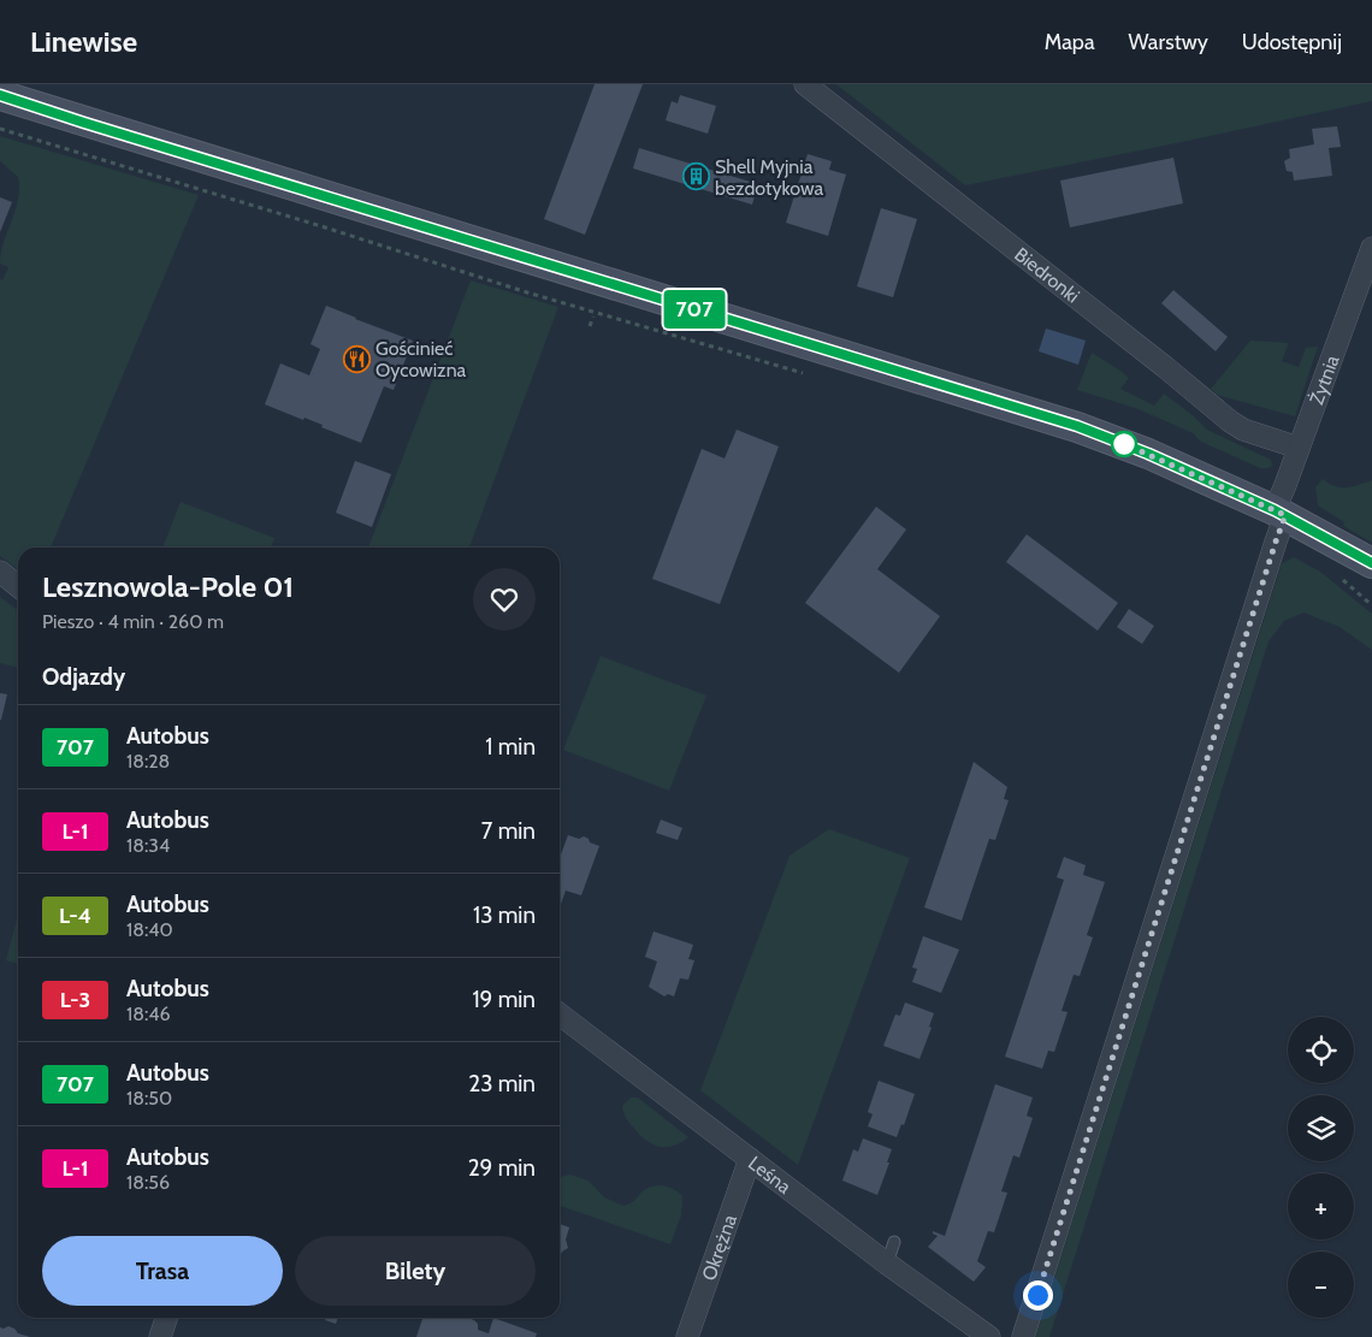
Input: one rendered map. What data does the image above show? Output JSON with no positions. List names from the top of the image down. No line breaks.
{"streets":{"street":["Biedronki","Żytnia","Leśna","Okrężna"]},"crossings":[["Biedronki","Żytnia"],["Leśna","Okrężna"]],"places":{"building":["Shell Myjnia bezdotykowa"],"restaurant":["Gościnieć Oycowizna"]},"lines":["bus line 707"],"page":{"header":"Linewise","nav":["Mapa","Warstwy","Udostępnij"],"on_map":"707","heading":[["Lesznowola-Pole 01","Pieszo · 4 min · 260 m"],"Odjazdy"],"list":[{"mark":"707","name":"Autobus","note":"18:28","value":"1 min"},{"mark":"L-1","name":"Autobus","note":"18:34","value":"7 min"},{"mark":"L-4","name":"Autobus","note":"18:40","value":"13 min"},{"mark":"L-3","name":"Autobus","note":"18:46","value":"19 min"},{"mark":"707","name":"Autobus","note":"18:50","value":"23 min"},{"mark":"L-1","name":"Autobus","note":"18:56","value":"29 min"}],"map_buttons":["+","−"],"buttons":["Trasa","Bilety"]}}
